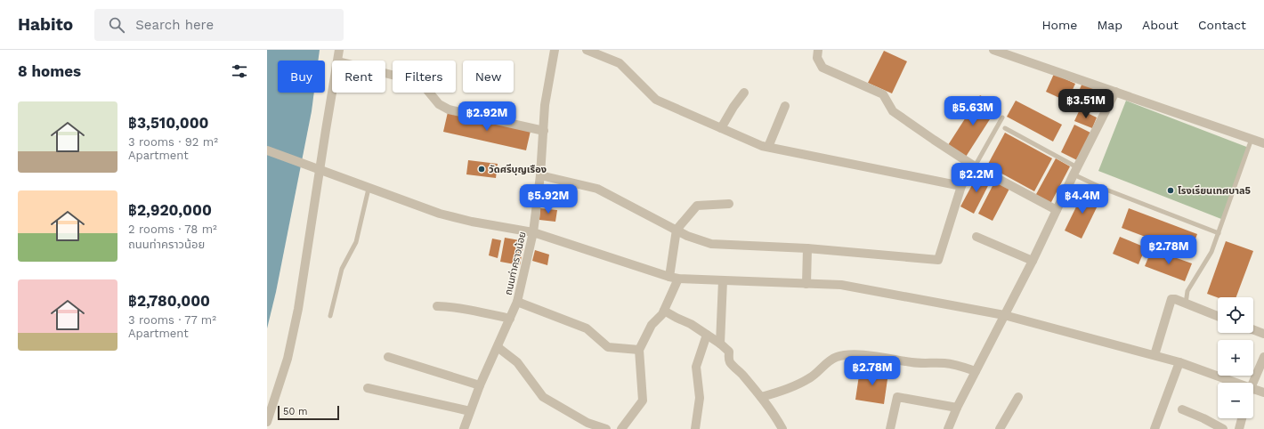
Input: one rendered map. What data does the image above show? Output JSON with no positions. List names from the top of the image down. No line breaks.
{"streets":{"street":["ถนนท่าคราวน้อย"]},"places":["วัดศรีบุญเรือง","โรงเรียนเทศบาล5"],"scale_bar":"50 m","page":{"header":"Habito","search":"Search here","nav":["Home","Map","About","Contact"],"heading":"8 homes","chip":["Buy","Rent","Filters","New"],"price":["฿3.51M","฿5.63M","฿2.92M","฿2.2M","฿5.92M","฿4.4M","฿2.78M","฿2.78M"],"list":[{"name":"฿3,510,000","note":"3 rooms · 92 m² · Apartment"},{"name":"฿2,920,000","note":"2 rooms · 78 m² · ถนนท่าคราวน้อย"},{"name":"฿2,780,000","note":"3 rooms · 77 m² · Apartment"}],"map_buttons":["+","−"],"scale":"50 m"}}
